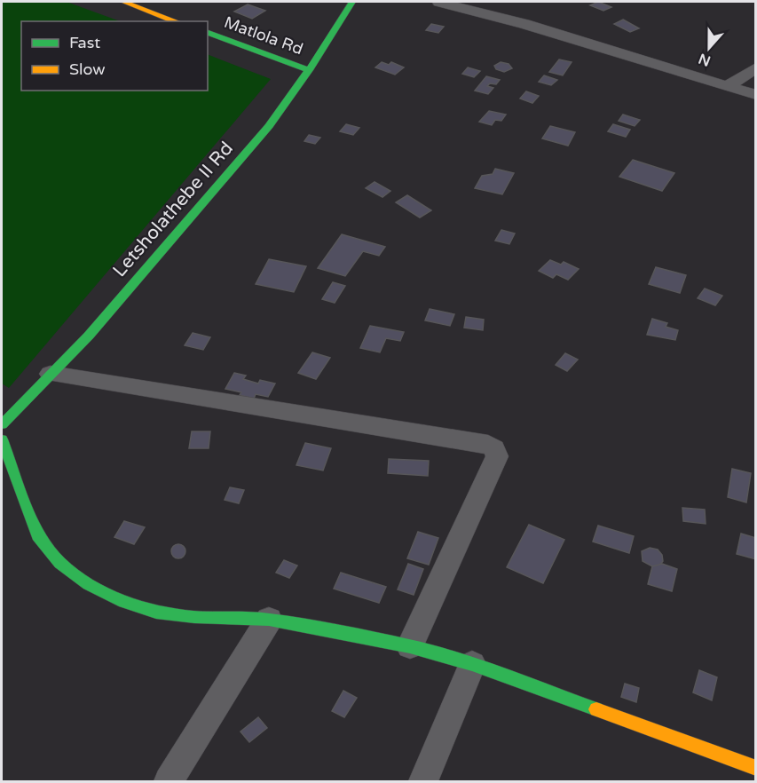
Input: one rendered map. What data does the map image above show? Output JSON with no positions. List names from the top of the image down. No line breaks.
{"streets":{"street":["Matlola Rd","Letsholathebe II Rd"]},"crossings":[["Matlola Rd","Letsholathebe II Rd"]],"legend":["Fast","Slow"],"north":"bottom"}
